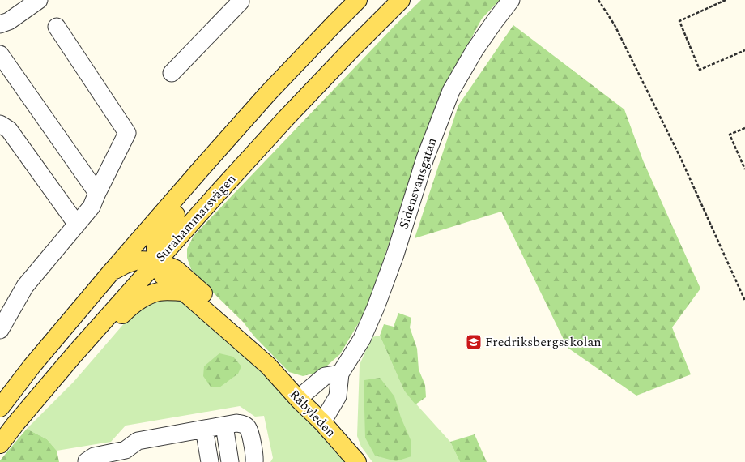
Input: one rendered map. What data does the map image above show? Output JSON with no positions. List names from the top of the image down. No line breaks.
{"streets":{"main road":["Surahammarsvägen","Råbyleden"],"street":["Sidensvansgatan"]},"crossings":[["Sidensvansgatan","Råbyleden"],["Surahammarsvägen","Råbyleden"]],"places":{"school or university":["Fredriksbergsskolan"]}}
